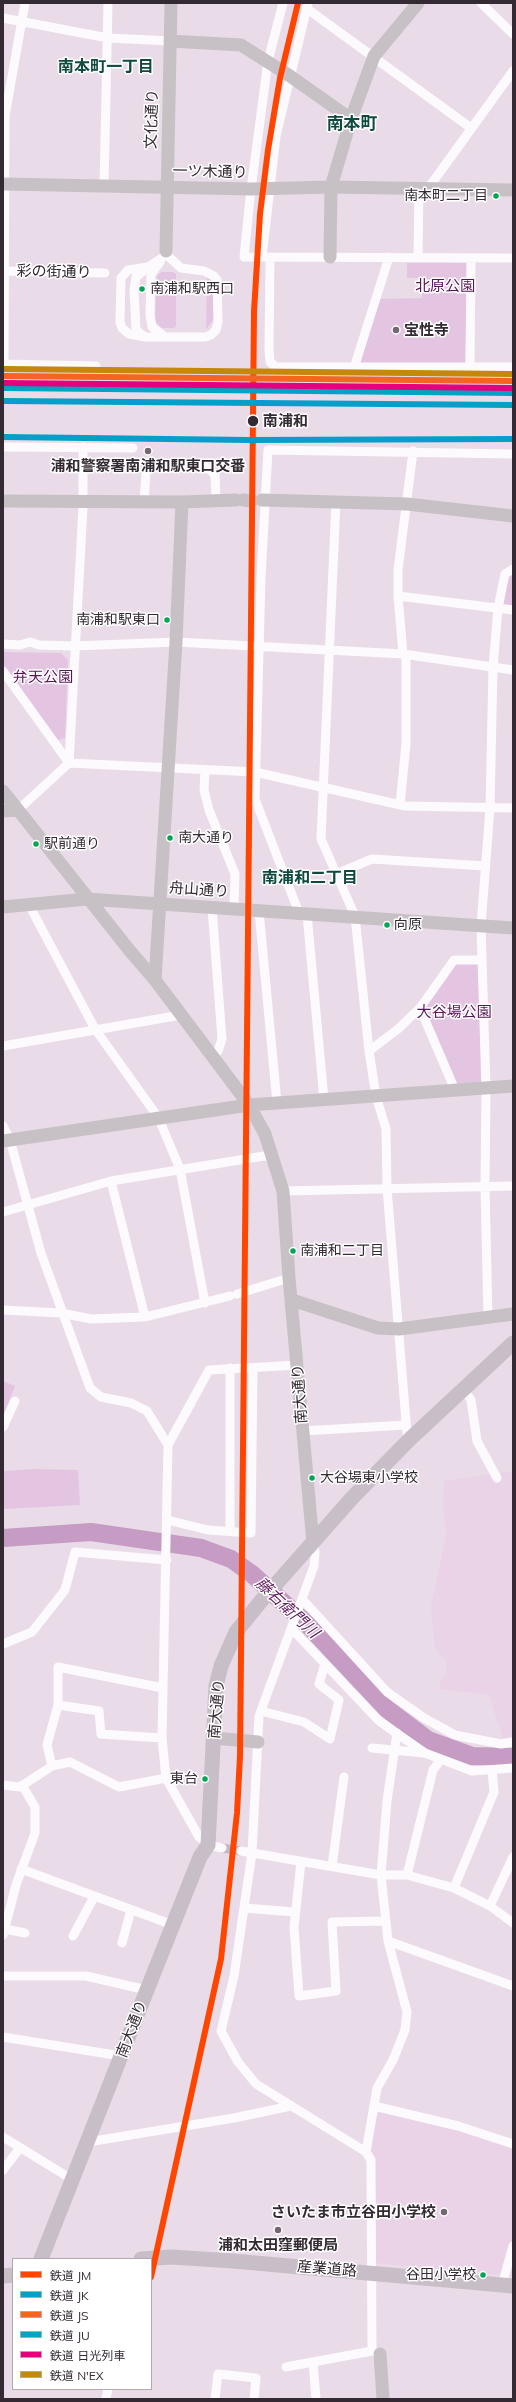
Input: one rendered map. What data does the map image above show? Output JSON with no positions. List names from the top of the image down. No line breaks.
{"streets":{"main road":["南大通り","産業道路"],"street":["文化通り","一ツ木通り","彩の街通り","舟山通り"]},"crossings":[["文化通り","一ツ木通り"],["舟山通り","南大通り"]],"districts":["南本町一丁目","南本町","南浦和二丁目"],"water":["藤右衛門川"],"parks":["北原公園","弁天公園","大谷場公園"],"places":["南本町二丁目","南浦和駅西口","宝性寺","南浦和","浦和警察署南浦和駅東口交番","南浦和駅東口","南大通り","駅前通り","向原","南浦和二丁目","大谷場東小学校","東台","さいたま市立谷田小学校","浦和太田窪郵便局","谷田小学校"],"lines":["rail line JM","rail line N'EX","rail line JS","rail line 日光列車","rail line JU","rail line JK"],"legend":["鉄道 JM","鉄道 JK","鉄道 JS","鉄道 JU","鉄道 日光列車","鉄道 N'EX"]}
